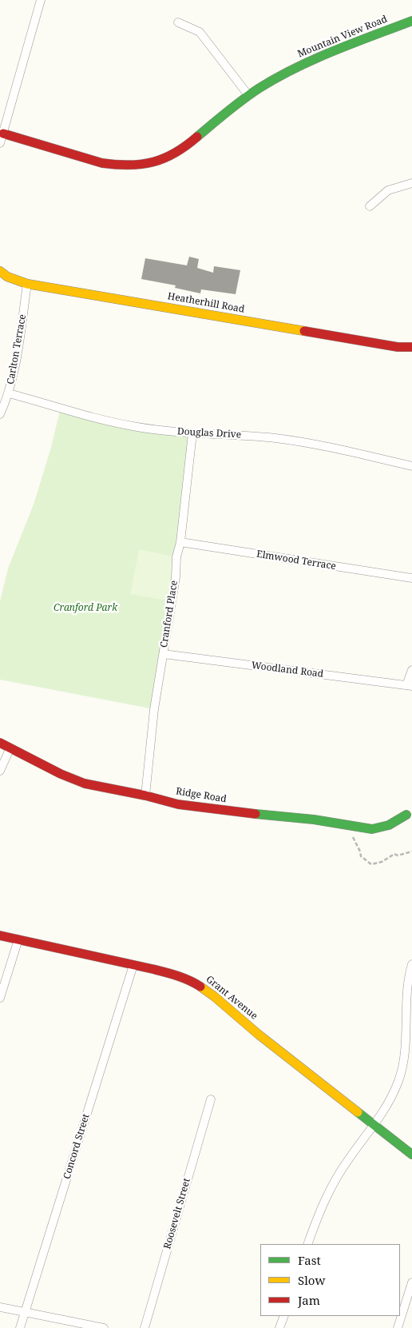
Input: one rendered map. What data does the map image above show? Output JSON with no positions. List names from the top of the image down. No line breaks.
{"streets":{"street":["Mountain View Road","Heatherhill Road","Carlton Terrace","Douglas Drive","Elmwood Terrace","Cranford Place","Woodland Road","Ridge Road","Grant Avenue","Concord Street","Roosevelt Street"]},"crossings":[["Heatherhill Road","Carlton Terrace"],["Carlton Terrace","Douglas Drive"],["Douglas Drive","Cranford Place"],["Elmwood Terrace","Cranford Place"],["Cranford Place","Woodland Road"],["Cranford Place","Ridge Road"],["Grant Avenue","Concord Street"]],"parks":["Cranford Park"],"legend":["Fast","Slow","Jam"]}
